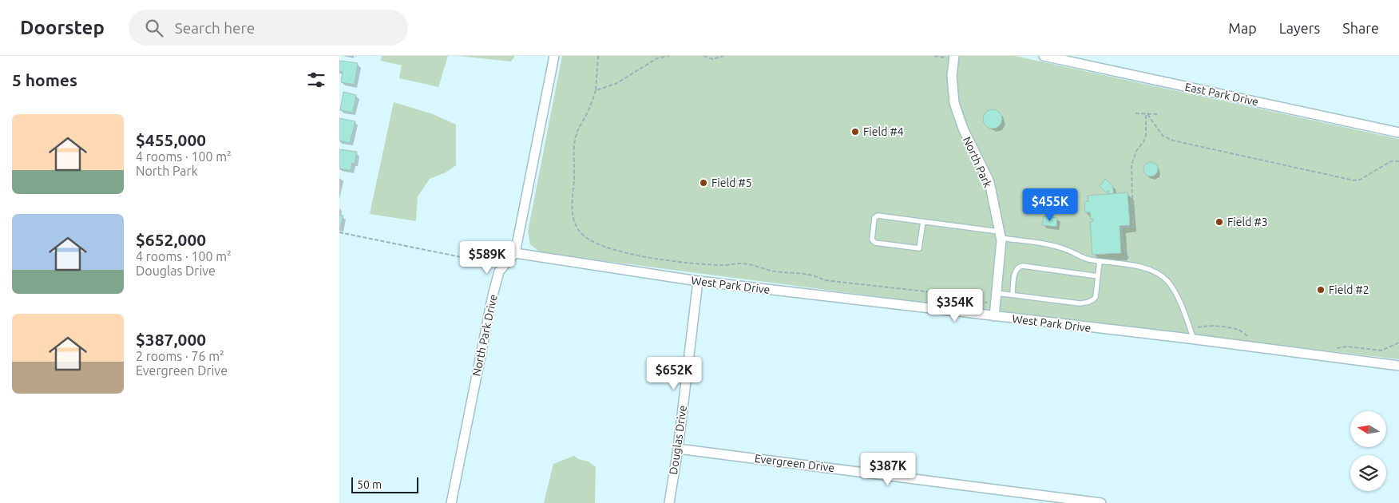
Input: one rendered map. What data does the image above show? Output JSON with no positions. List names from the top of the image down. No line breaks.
{"streets":{"street":["East Park Drive","North Park","West Park Drive","North Park Drive","Douglas Drive","Evergreen Drive"]},"crossings":[["North Park","West Park Drive"],["West Park Drive","North Park Drive"],["West Park Drive","Douglas Drive"],["Douglas Drive","Evergreen Drive"]],"places":["Field #4","Field #5","Field #3","Field #2"],"scale_bar":"50 m","north":"left","page":{"header":"Doorstep","search":"Search here","nav":["Map","Layers","Share"],"heading":"5 homes","list":[{"name":"$455,000","note":"4 rooms · 100 m² · North Park"},{"name":"$652,000","note":"4 rooms · 100 m² · Douglas Drive"},{"name":"$387,000","note":"2 rooms · 76 m² · Evergreen Drive"}],"price":["$455K","$589K","$354K","$652K","$387K"],"scale":"50 m"}}
